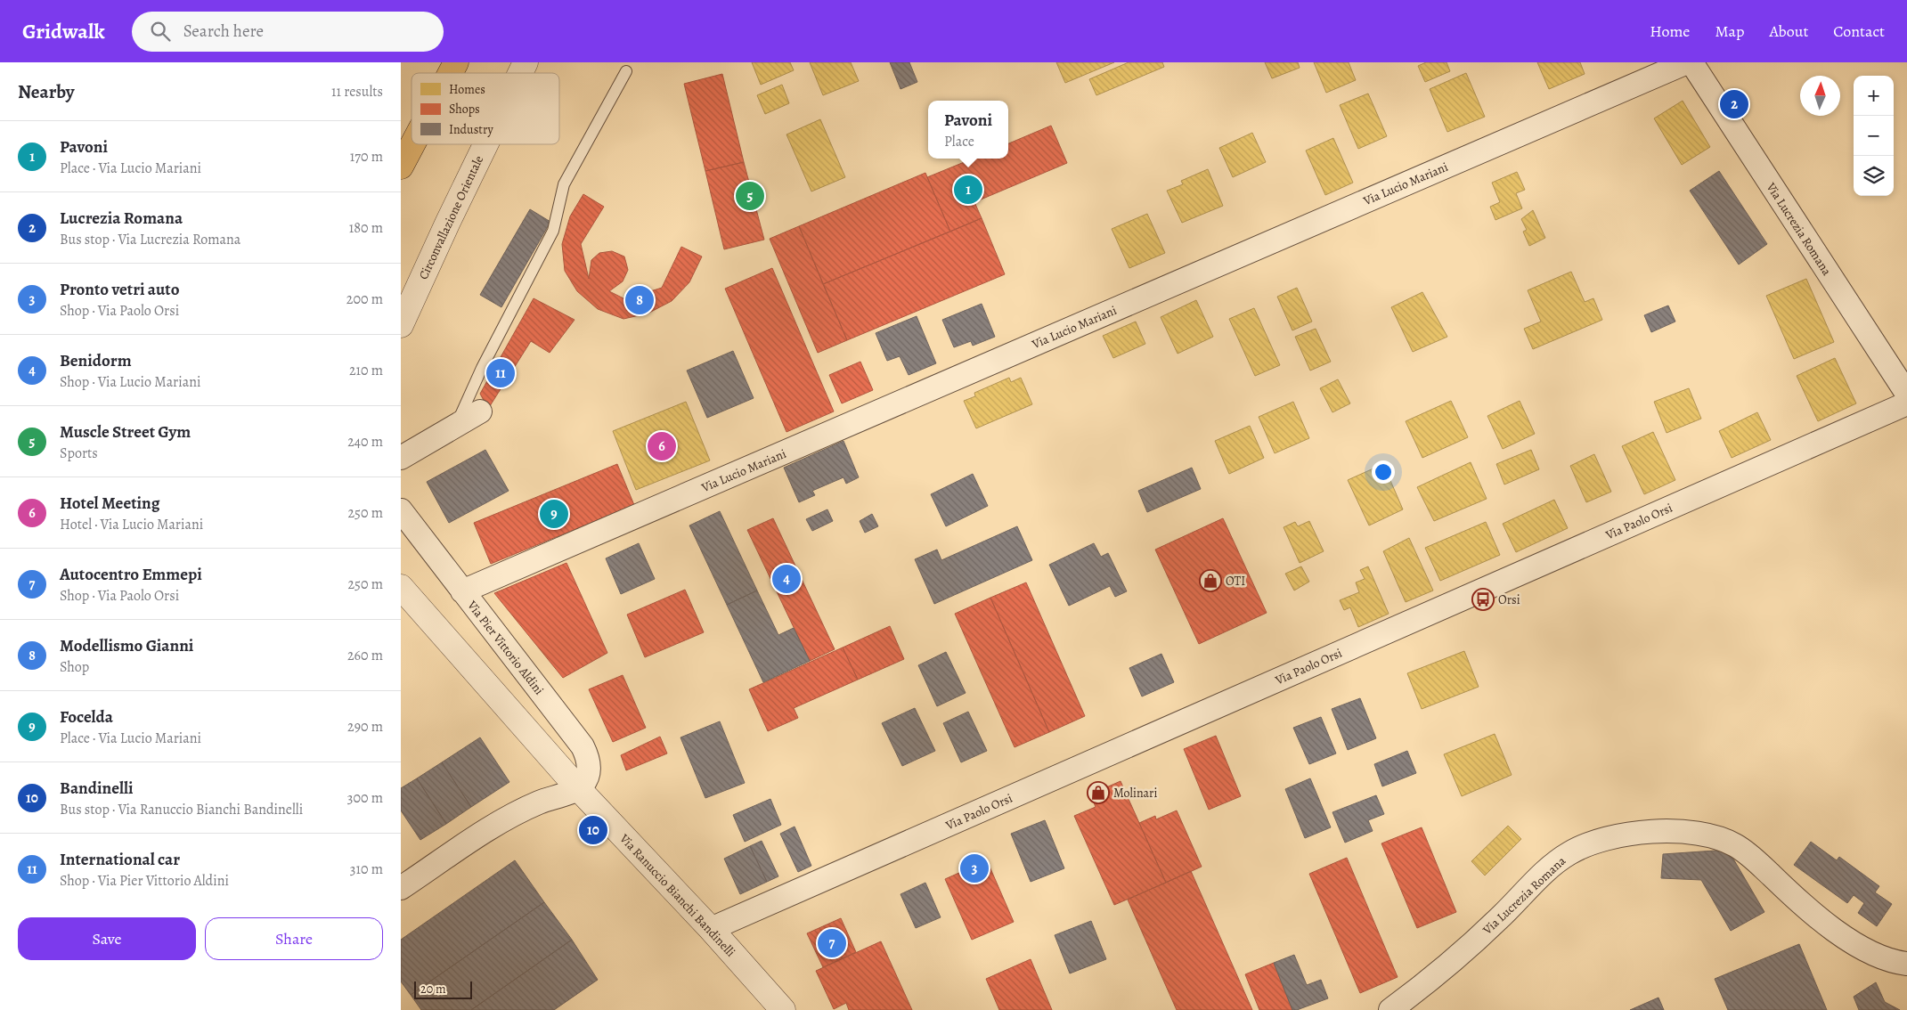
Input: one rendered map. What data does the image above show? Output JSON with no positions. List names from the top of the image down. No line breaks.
{"streets":{"street":["Via Lucio Mariani","Circonvallazione Orientale","Via Lucrezia Romana","Via Paolo Orsi","Via Pier Vittorio Aldini","Via Ranuccio Bianchi Bandinelli"]},"crossings":[["Via Lucio Mariani","Via Pier Vittorio Aldini"],["Via Paolo Orsi","Via Ranuccio Bianchi Bandinelli"],["Via Pier Vittorio Aldini","Via Ranuccio Bianchi Bandinelli"]],"places":{"shop":["OTI","Molinari"],"bus stop":["Orsi"]},"legend":["Homes","Shops","Industry"],"scale_bar":"20 m","north":"top","page":{"header":"Gridwalk","search":"Search here","nav":["Home","Map","About","Contact"],"heading":["Nearby","11 results"],"map_buttons":["+","−"],"pins":["2","1","5","8","11","6","9","4","10","3","7"],"popup":["Pavoni","Place"],"list":[{"mark":"1","name":"Pavoni","note":"Place · Via Lucio Mariani","value":"170 m"},{"mark":"2","name":"Lucrezia Romana","note":"Bus stop · Via Lucrezia Romana","value":"180 m"},{"mark":"3","name":"Pronto vetri auto","note":"Shop · Via Paolo Orsi","value":"200 m"},{"mark":"4","name":"Benidorm","note":"Shop · Via Lucio Mariani","value":"210 m"},{"mark":"5","name":"Muscle Street Gym","note":"Sports","value":"240 m"},{"mark":"6","name":"Hotel Meeting","note":"Hotel · Via Lucio Mariani","value":"250 m"},{"mark":"7","name":"Autocentro Emmepi","note":"Shop · Via Paolo Orsi","value":"250 m"},{"mark":"8","name":"Modellismo Gianni","note":"Shop","value":"260 m"},{"mark":"9","name":"Focelda","note":"Place · Via Lucio Mariani","value":"290 m"},{"mark":"10","name":"Bandinelli","note":"Bus stop · Via Ranuccio Bianchi Bandinelli","value":"300 m"},{"mark":"11","name":"International car","note":"Shop · Via Pier Vittorio Aldini","value":"310 m"}],"buttons":["Save","Share"],"scale":"20 m"}}
